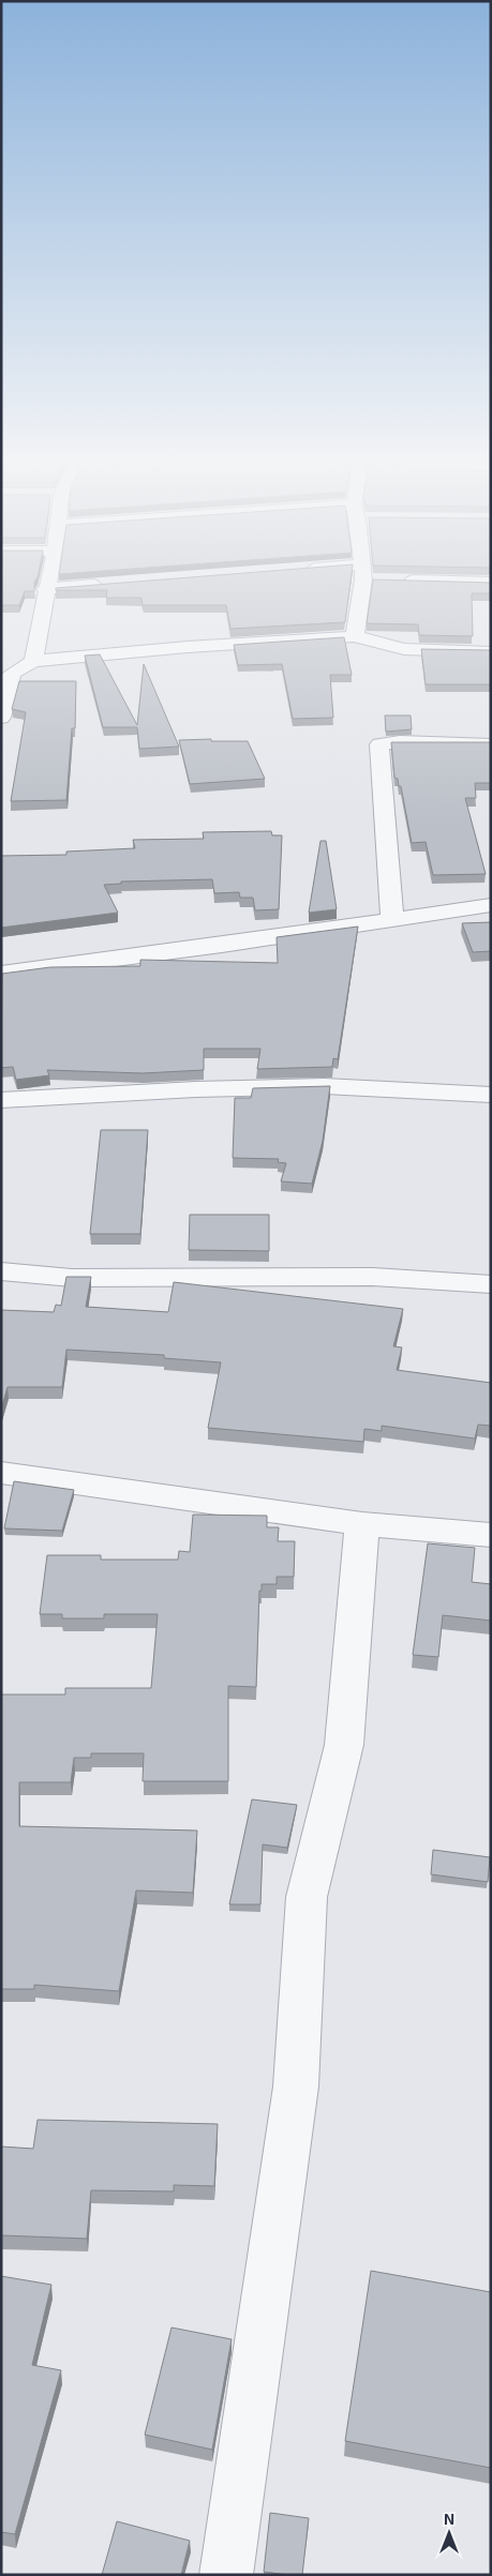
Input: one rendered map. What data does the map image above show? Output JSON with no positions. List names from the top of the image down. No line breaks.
{"north":"top"}
